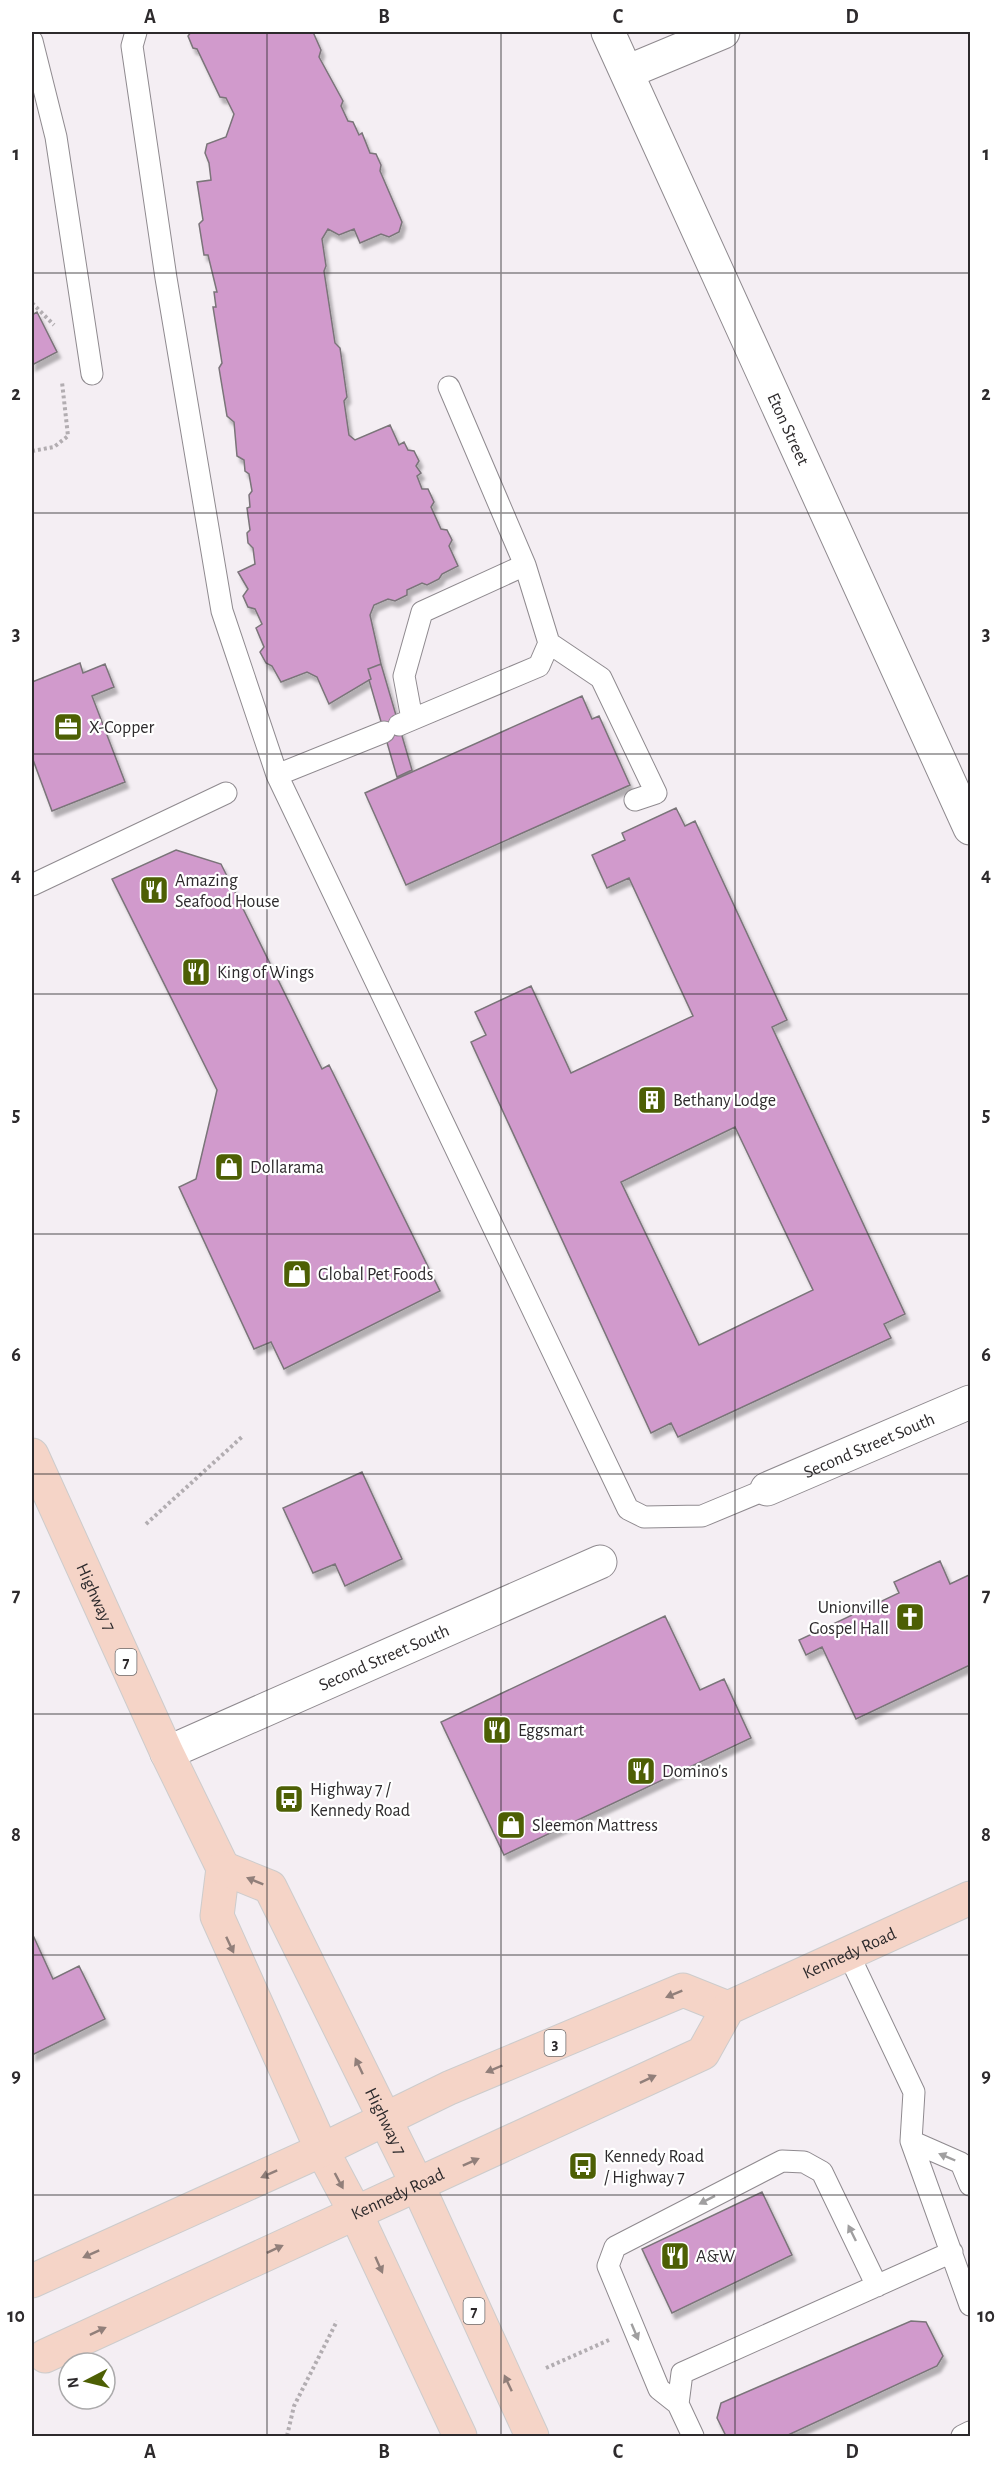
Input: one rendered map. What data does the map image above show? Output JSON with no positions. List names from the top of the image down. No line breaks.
{"streets":{"main road":["Highway 7","7","Kennedy Road","3"],"street":["Eton Street","Second Street South"]},"crossings":[["Second Street South","Highway 7"],["Highway 7","Kennedy Road"],["Highway 7","3"],["Kennedy Road","3"]],"places":{"office":["X-Copper"],"restaurant":["Amazing Seafood House","King of Wings","Eggsmart","Domino's","A&W"],"building":["Bethany Lodge"],"shop":["Dollarama","Global Pet Foods","Sleemon Mattress"],"church":["Unionville Gospel Hall"],"bus stop":["Highway 7 / Kennedy Road","Kennedy Road / Highway 7"]},"north":"left","grid":{"columns":["A","B","C","D"],"rows":["1","2","3","4","5","6","7","8","9","10"]}}
